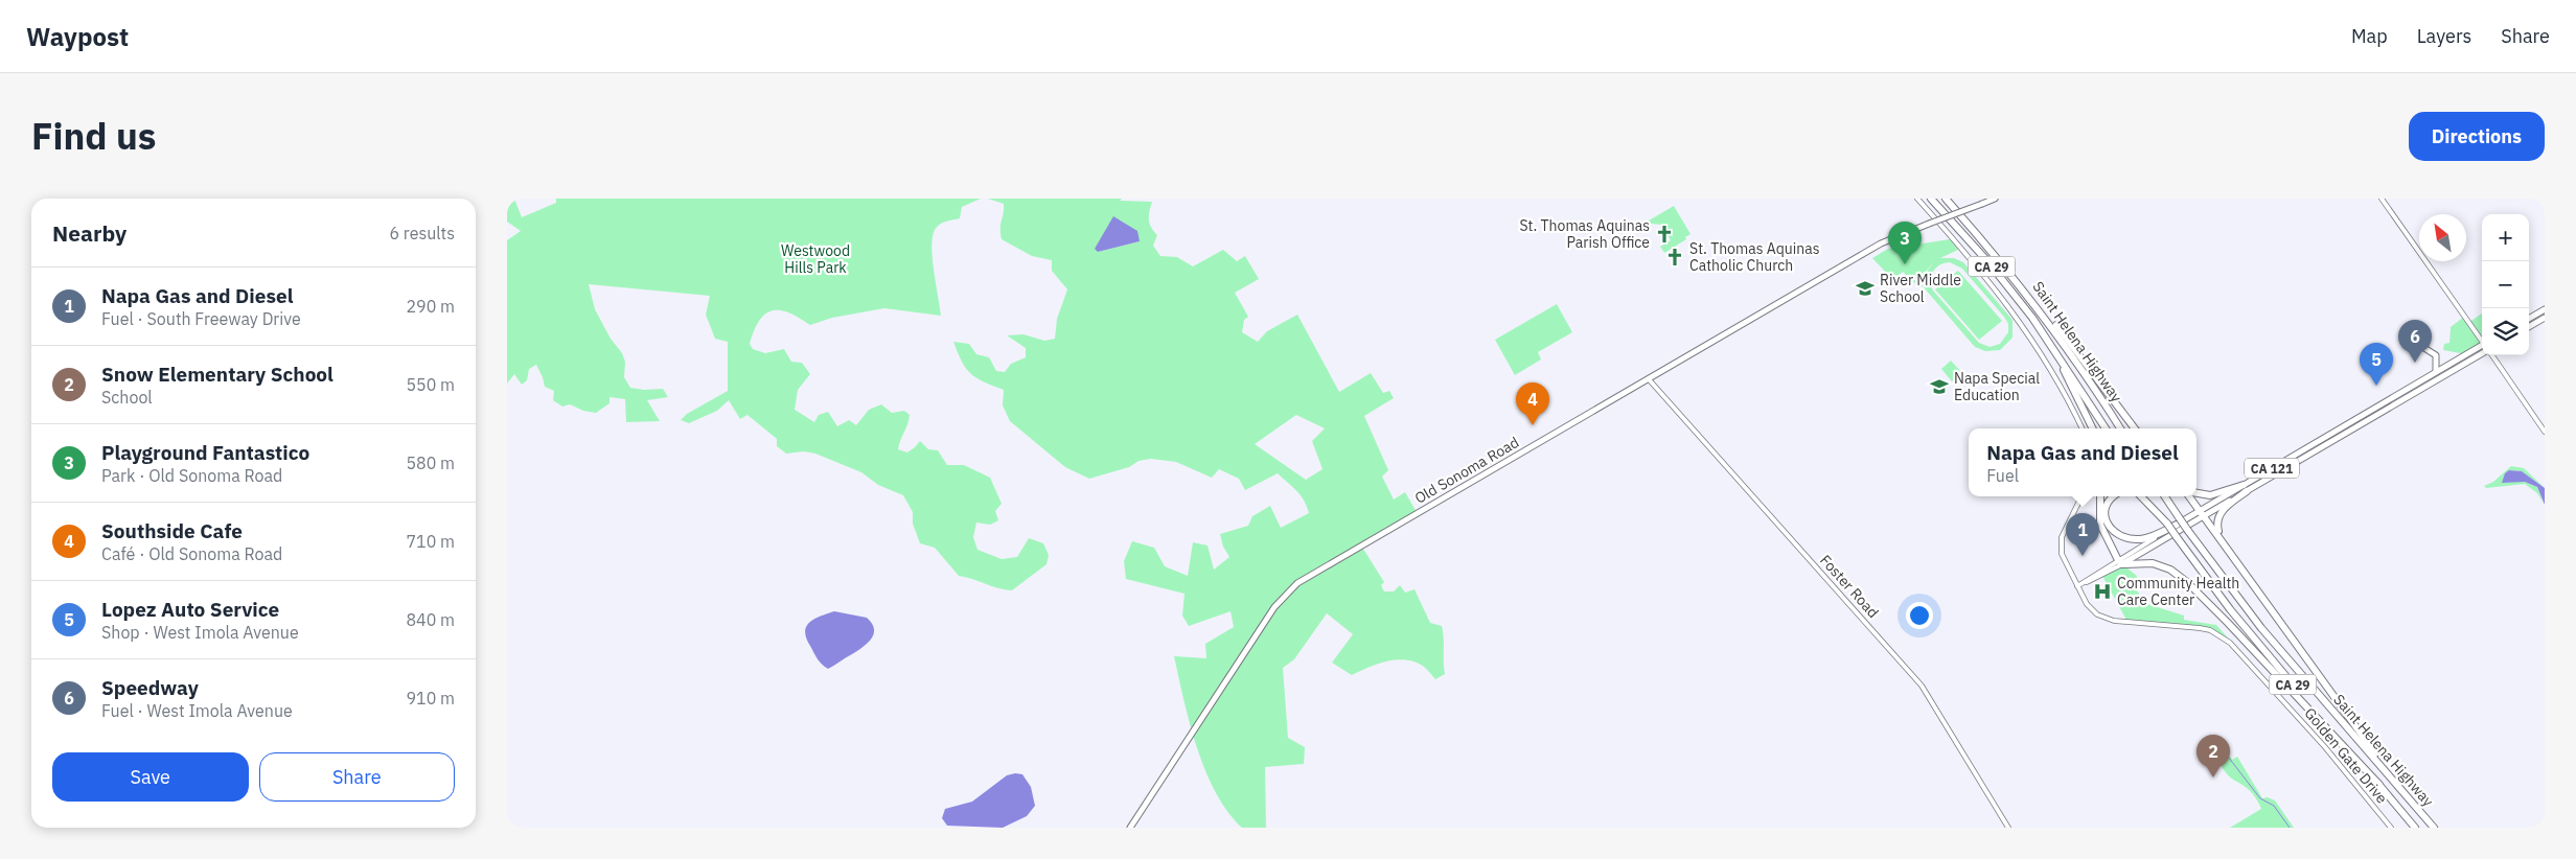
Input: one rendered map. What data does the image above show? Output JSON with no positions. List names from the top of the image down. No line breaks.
{"streets":{"highway":["CA 29","Saint Helena Highway","CA 121"],"main road":["Old Sonoma Road"],"street":["Foster Road","Golden Gate Drive"]},"crossings":[["Saint Helena Highway","CA 121"],["Old Sonoma Road","Foster Road"]],"parks":["Westwood Hills Park"],"places":{"church":["St. Thomas Aquinas Parish Office","St. Thomas Aquinas Catholic Church"],"school or university":["River Middle School","Napa Special Education"],"hospital":["Community Health Care Center"]},"north":"top left","page":{"header":"Waypost","nav":["Map","Layers","Share"],"title":"Find us","buttons":["Directions",["Save","Share"]],"heading":["Nearby","6 results"],"map_buttons":["+","−"],"pins":["3","6","5","4","1","2"],"list":[{"mark":"1","name":"Napa Gas and Diesel","note":"Fuel · South Freeway Drive","value":"290 m"},{"mark":"2","name":"Snow Elementary School","note":"School","value":"550 m"},{"mark":"3","name":"Playground Fantastico","note":"Park · Old Sonoma Road","value":"580 m"},{"mark":"4","name":"Southside Cafe","note":"Café · Old Sonoma Road","value":"710 m"},{"mark":"5","name":"Lopez Auto Service","note":"Shop · West Imola Avenue","value":"840 m"},{"mark":"6","name":"Speedway","note":"Fuel · West Imola Avenue","value":"910 m"}],"popup":["Napa Gas and Diesel","Fuel"]}}
